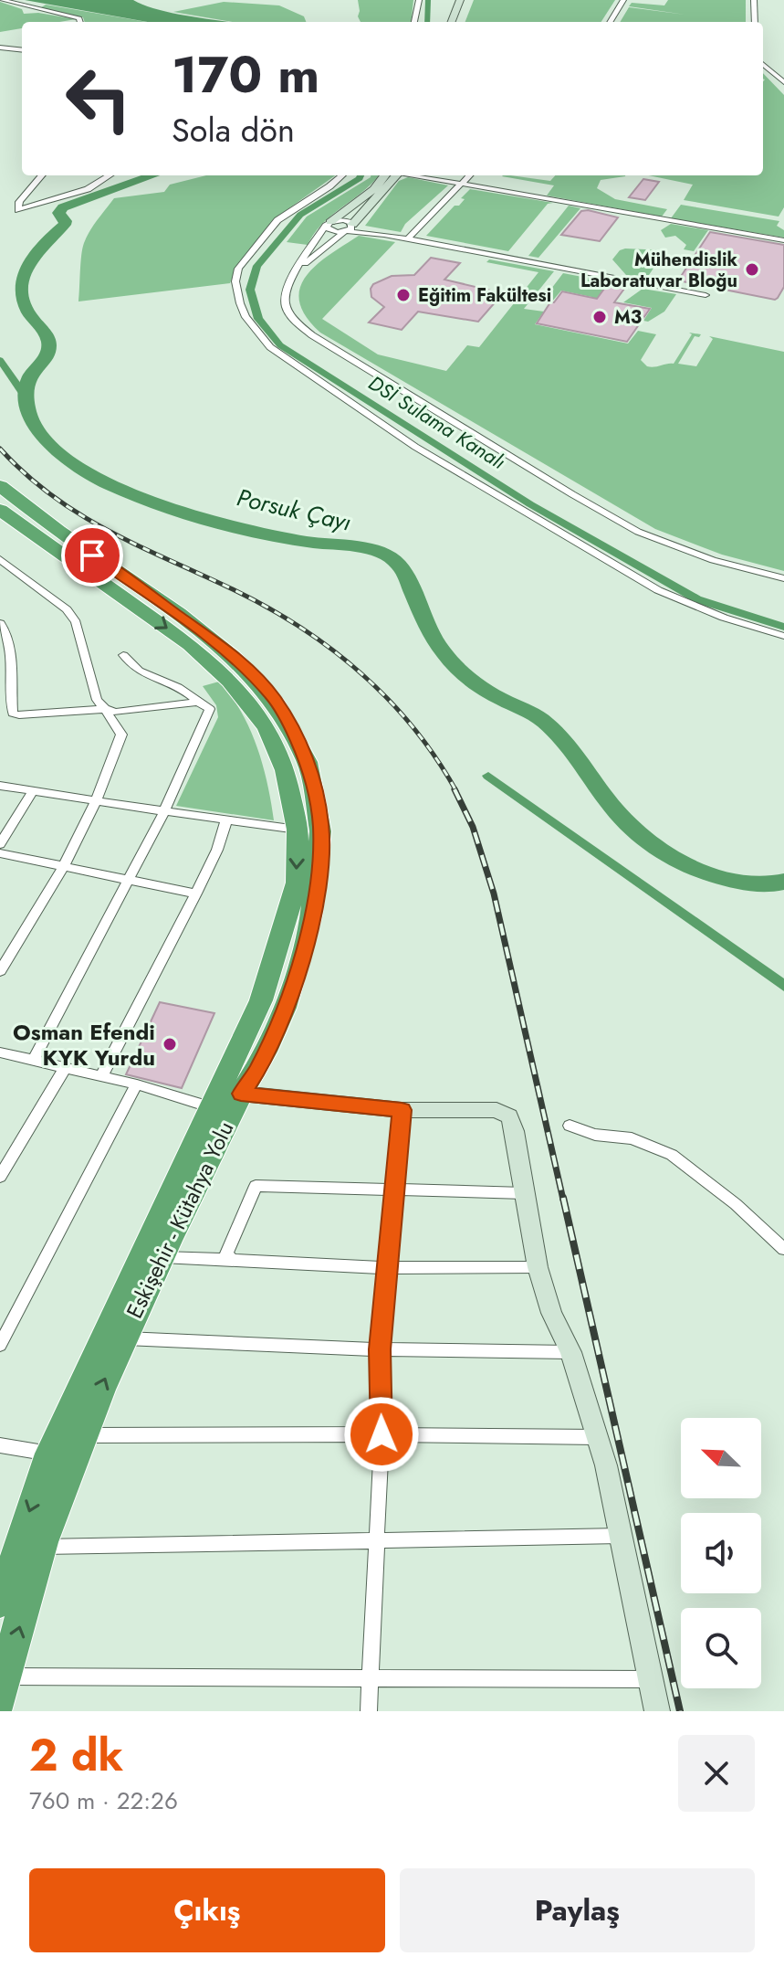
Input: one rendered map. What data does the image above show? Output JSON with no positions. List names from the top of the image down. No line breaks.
{"streets":{"highway":["Eskişehir - Kütahya Yolu"]},"water":["DSİ Sulama Kanalı","Porsuk Çayı"],"places":["Mühendislik Laboratuvar Bloğu","Eğitim Fakültesi","M3","Osman Efendi KYK Yurdu"],"north":"top left","page":{"turn":["170 m","Sola dön"],"heading":["2 dk","760 m · 22:26"],"buttons":["Çıkış","Paylaş"]}}
